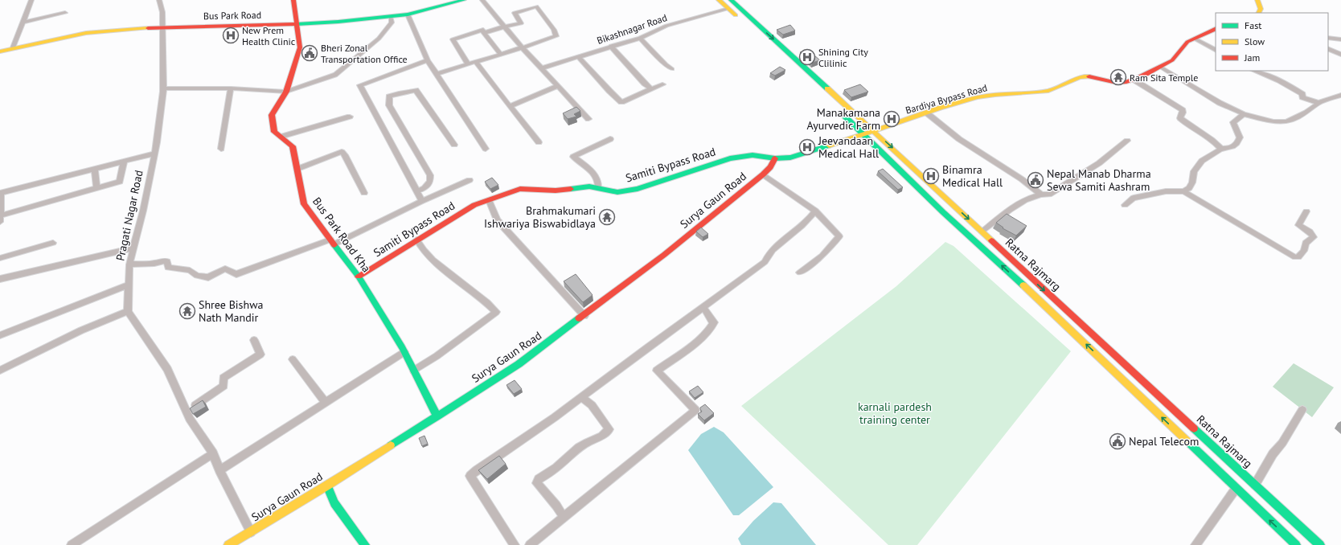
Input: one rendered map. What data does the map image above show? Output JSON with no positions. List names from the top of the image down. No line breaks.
{"streets":{"main road":["Bus Park Road","Bardiya Bypass Road","Samiti Bypass Road","Surya Gaun Road","Bus Park Road Kha","Ratna Rajmarg"],"street":["Bikashnagar Road","Pragati Nagar Road"]},"crossings":[["Bus Park Road","Pragati Nagar Road"],["Bus Park Road","Bus Park Road Kha"],["Bardiya Bypass Road","Samiti Bypass Road"],["Bardiya Bypass Road","Ratna Rajmarg"],["Samiti Bypass Road","Surya Gaun Road"],["Samiti Bypass Road","Bus Park Road Kha"],["Samiti Bypass Road","Ratna Rajmarg"],["Surya Gaun Road","Bus Park Road Kha"]],"parks":["karnali pardesh training center"],"places":{"hospital":["New Prem Health Clinic","Shining City Clilinic","Manakamana Ayurvedic Farm","Jeevandaan Medical Hall","Binamra Medical Hall"],"public building":["Bheri Zonal Transportation Office","Nepal Manab Dharma Sewa Samiti Aashram","Nepal Telecom"],"temple":["Ram Sita Temple","Brahmakumari Ishwariya Biswabidlaya","Shree Bishwa Nath Mandir"]},"legend":["Fast","Slow","Jam"]}
